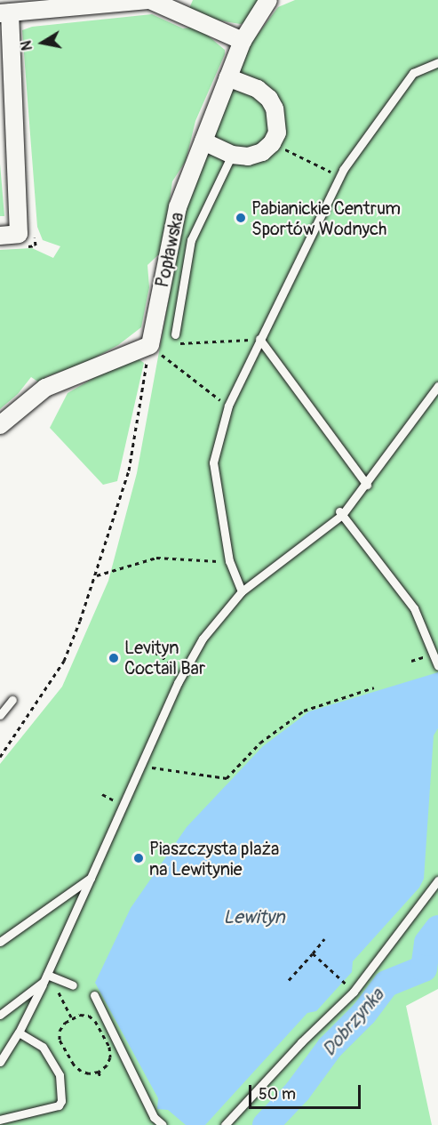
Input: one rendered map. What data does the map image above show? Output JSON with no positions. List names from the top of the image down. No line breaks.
{"streets":{"street":["Popławska"]},"water":["Lewityn","Dobrzynka"],"places":["Pabianickie Centrum Sportów Wodnych","Levityn Coctail Bar","Piaszczysta plaża na Lewitynie"],"scale_bar":"50 m","north":"left"}
